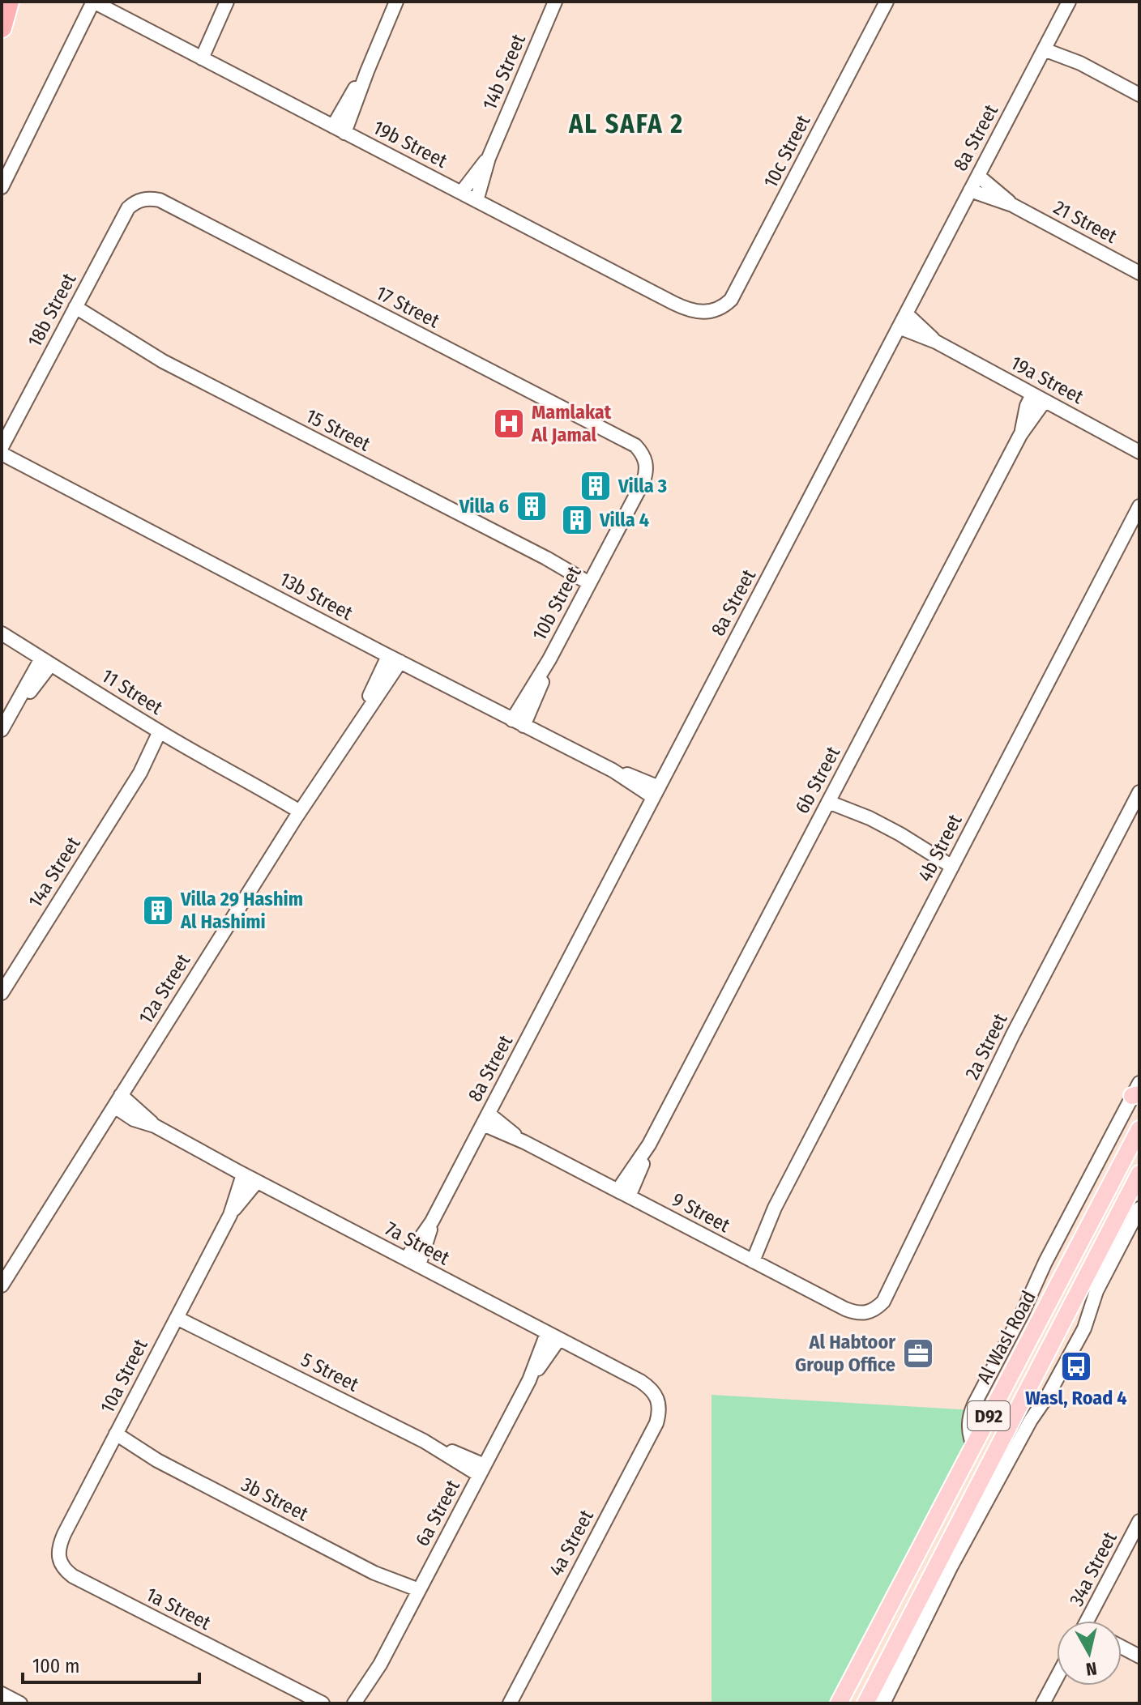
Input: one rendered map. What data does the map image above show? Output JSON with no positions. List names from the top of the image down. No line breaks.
{"streets":{"main road":["Al Wasl Road","D92"],"street":["14b Street","8a Street","19b Street","10c Street","21 Street","17 Street","18b Street","19a Street","15 Street","13b Street","10b Street","11 Street","6b Street","4b Street","14a Street","12a Street","2a Street","9 Street","7a Street","5 Street","10a Street","3b Street","6a Street","4a Street","34a Street","1a Street"]},"crossings":[["14b Street","19b Street"],["8a Street","21 Street"],["8a Street","19a Street"],["8a Street","13b Street"],["8a Street","9 Street"],["8a Street","7a Street"],["19b Street","10c Street"],["17 Street","18b Street"],["17 Street","10b Street"],["18b Street","15 Street"],["19a Street","6b Street"],["15 Street","10b Street"],["13b Street","10b Street"],["13b Street","12a Street"],["11 Street","14a Street"],["11 Street","12a Street"],["6b Street","9 Street"],["4b Street","9 Street"],["12a Street","7a Street"],["2a Street","9 Street"],["7a Street","10a Street"],["7a Street","6a Street"],["7a Street","4a Street"],["5 Street","10a Street"],["5 Street","6a Street"],["10a Street","3b Street"],["10a Street","1a Street"],["3b Street","6a Street"]],"districts":["AL SAFA 2"],"places":{"hospital":["Mamlakat Al Jamal"],"building":["Villa 3","Villa 6","Villa 4","Villa 29 Hashim Al Hashimi"],"office":["Al Habtoor Group Office"],"bus stop":["Wasl, Road 4"]},"scale_bar":"100 m","north":"bottom"}
